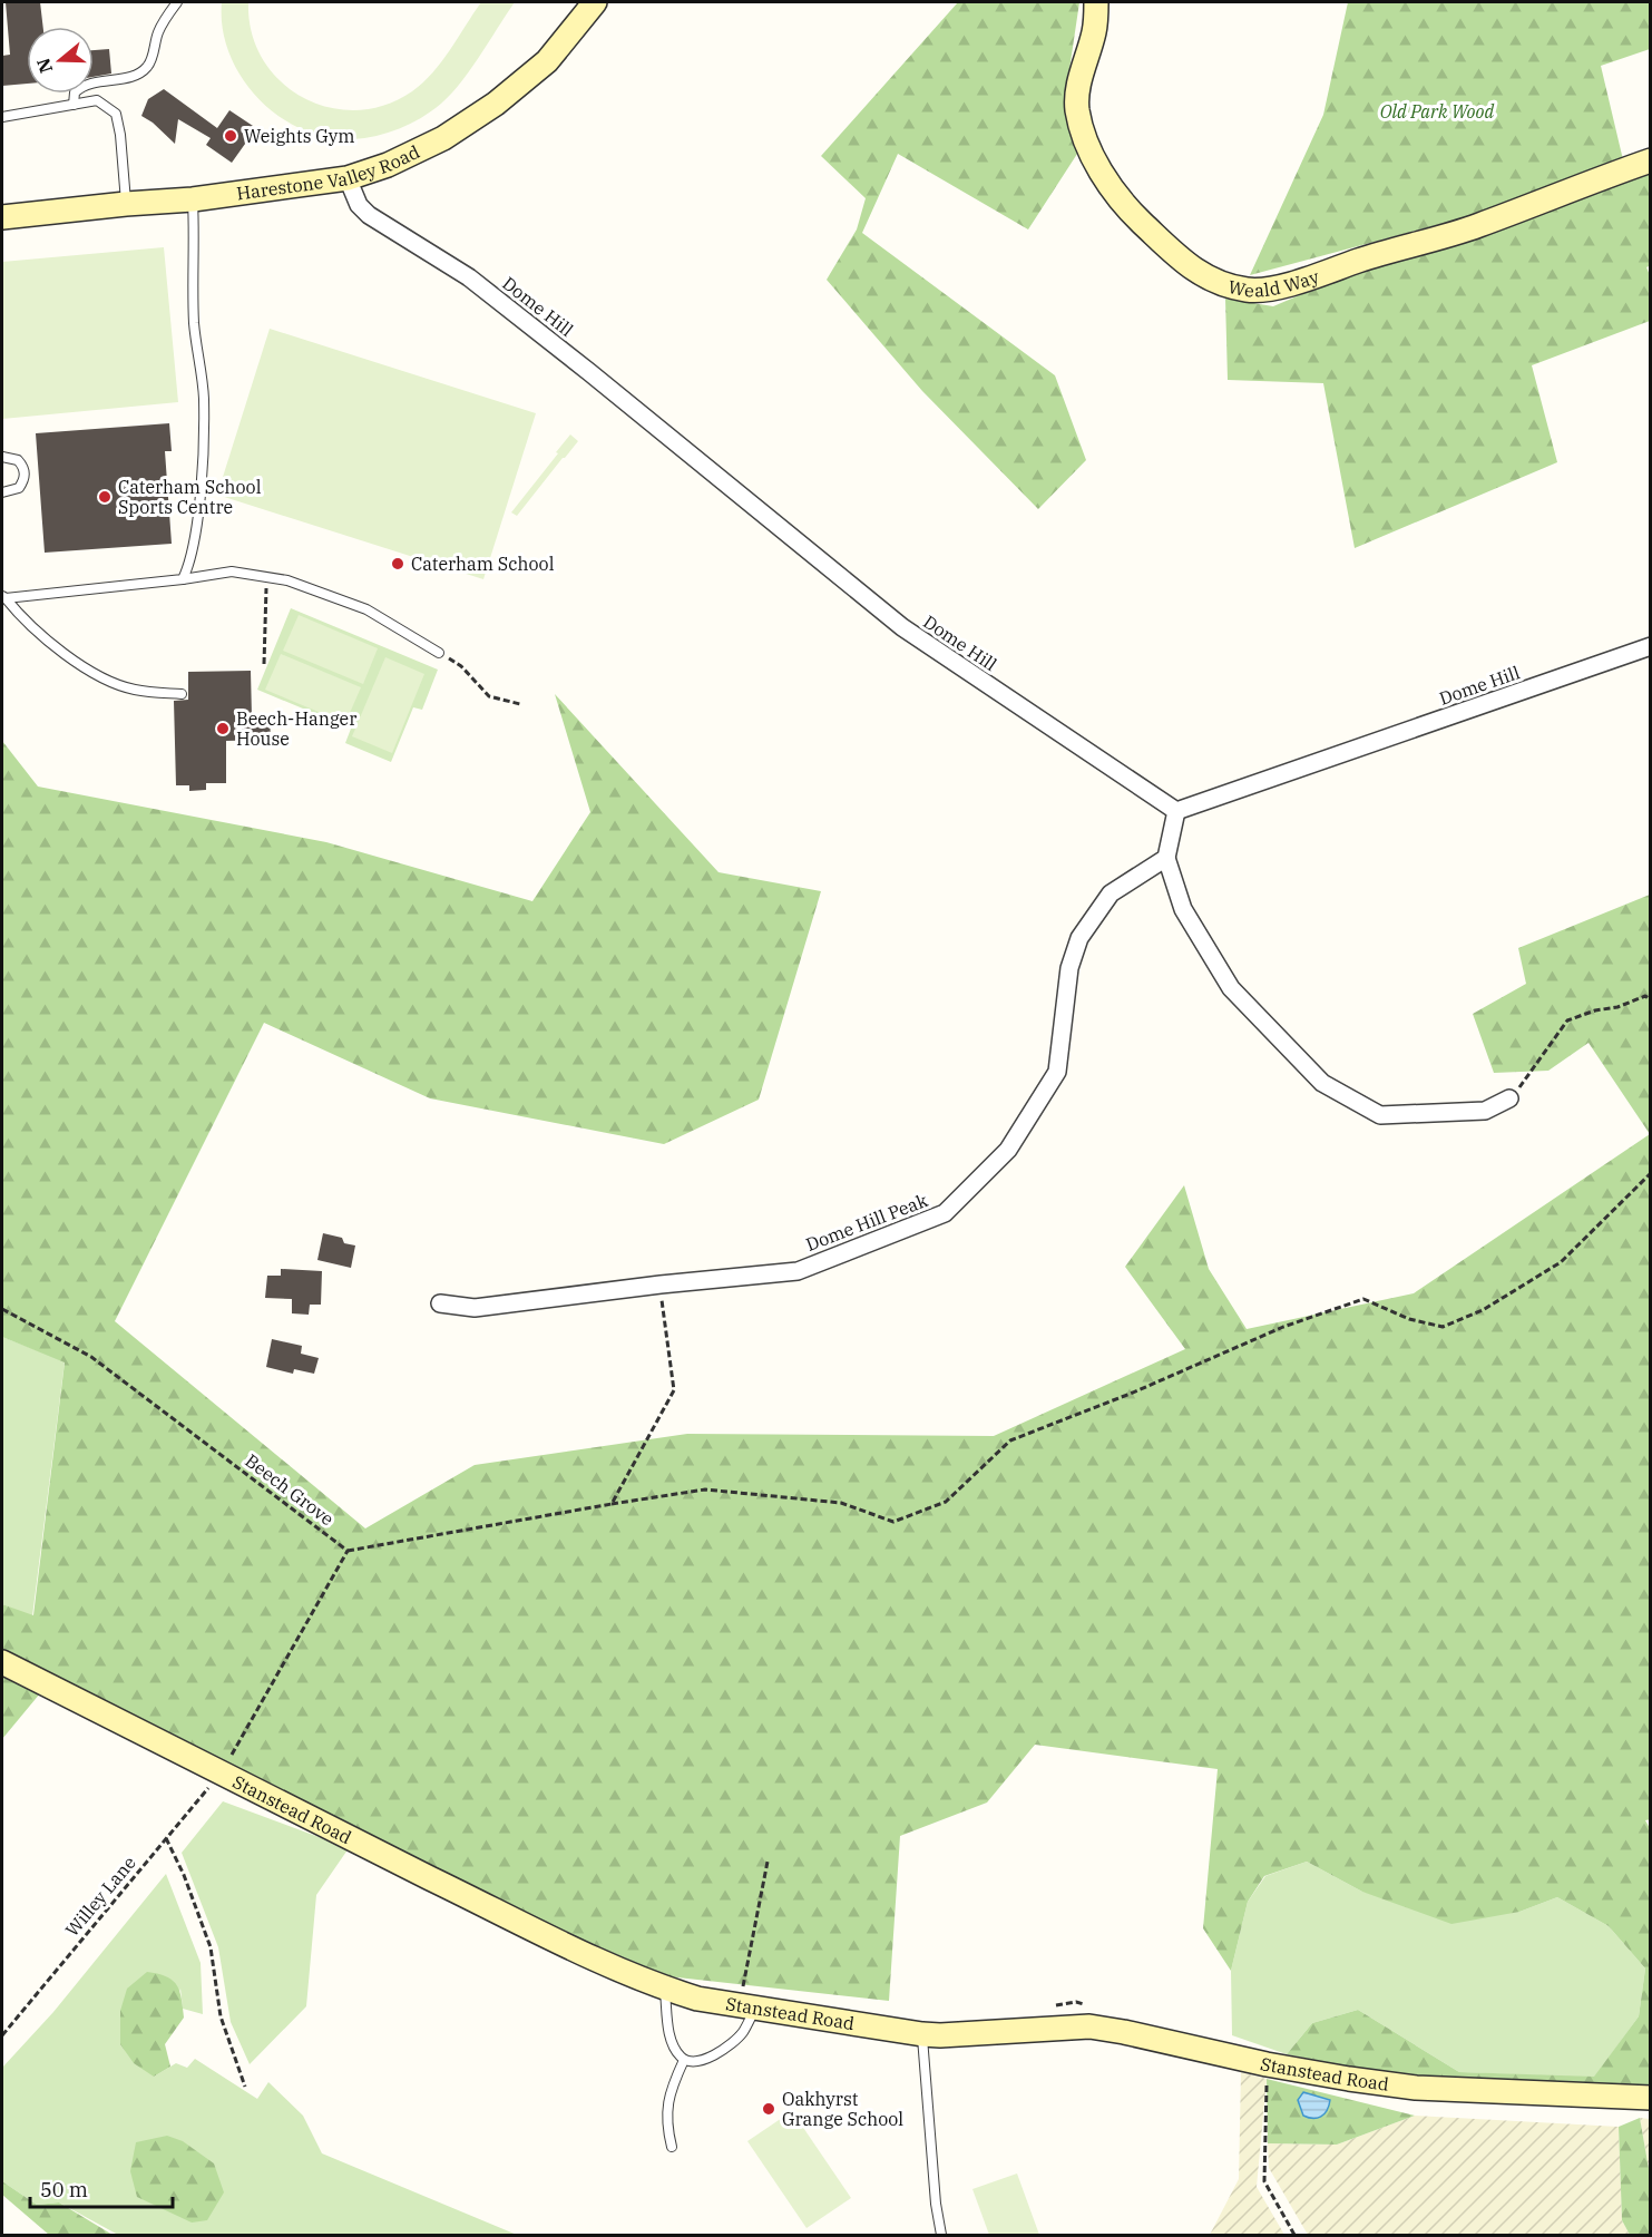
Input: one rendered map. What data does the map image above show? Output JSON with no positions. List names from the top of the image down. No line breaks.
{"streets":{"street":["Harestone Valley Road","Weald Way","Dome Hill","Dome Hill Peak","Stanstead Road"],"path":["Beech Grove","Willey Lane"]},"crossings":[["Harestone Valley Road","Dome Hill"],["Stanstead Road","Willey Lane"]],"parks":["Old Park Wood"],"places":["Weights Gym","Caterham School Sports Centre","Caterham School","Beech-Hanger House","Oakhyrst Grange School"],"scale_bar":"50 m","north":"left"}
